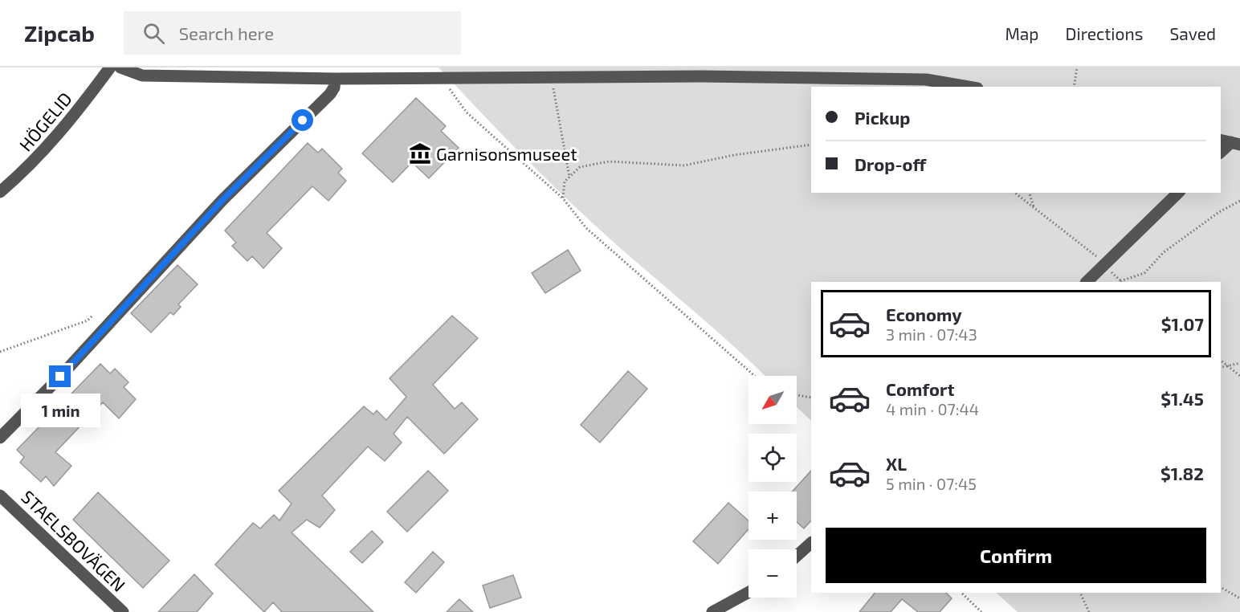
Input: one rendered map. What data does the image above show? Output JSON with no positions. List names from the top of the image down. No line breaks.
{"streets":{"street":["HÖGELID","STAELSBOVÄGEN"]},"places":{"museum":["Garnisonsmuseet"]},"north":"bottom left","page":{"header":"Zipcab","search":"Search here","nav":["Map","Directions","Saved"],"banner":["Pickup","Drop-off"],"list":[{"name":"Economy","note":"3 min · 07:43","value":"$1.07"},{"name":"Comfort","note":"4 min · 07:44","value":"$1.45"},{"name":"XL","note":"5 min · 07:45","value":"$1.82"}],"map_buttons":["+","−"],"bubble":"1 min","buttons":"Confirm"}}
